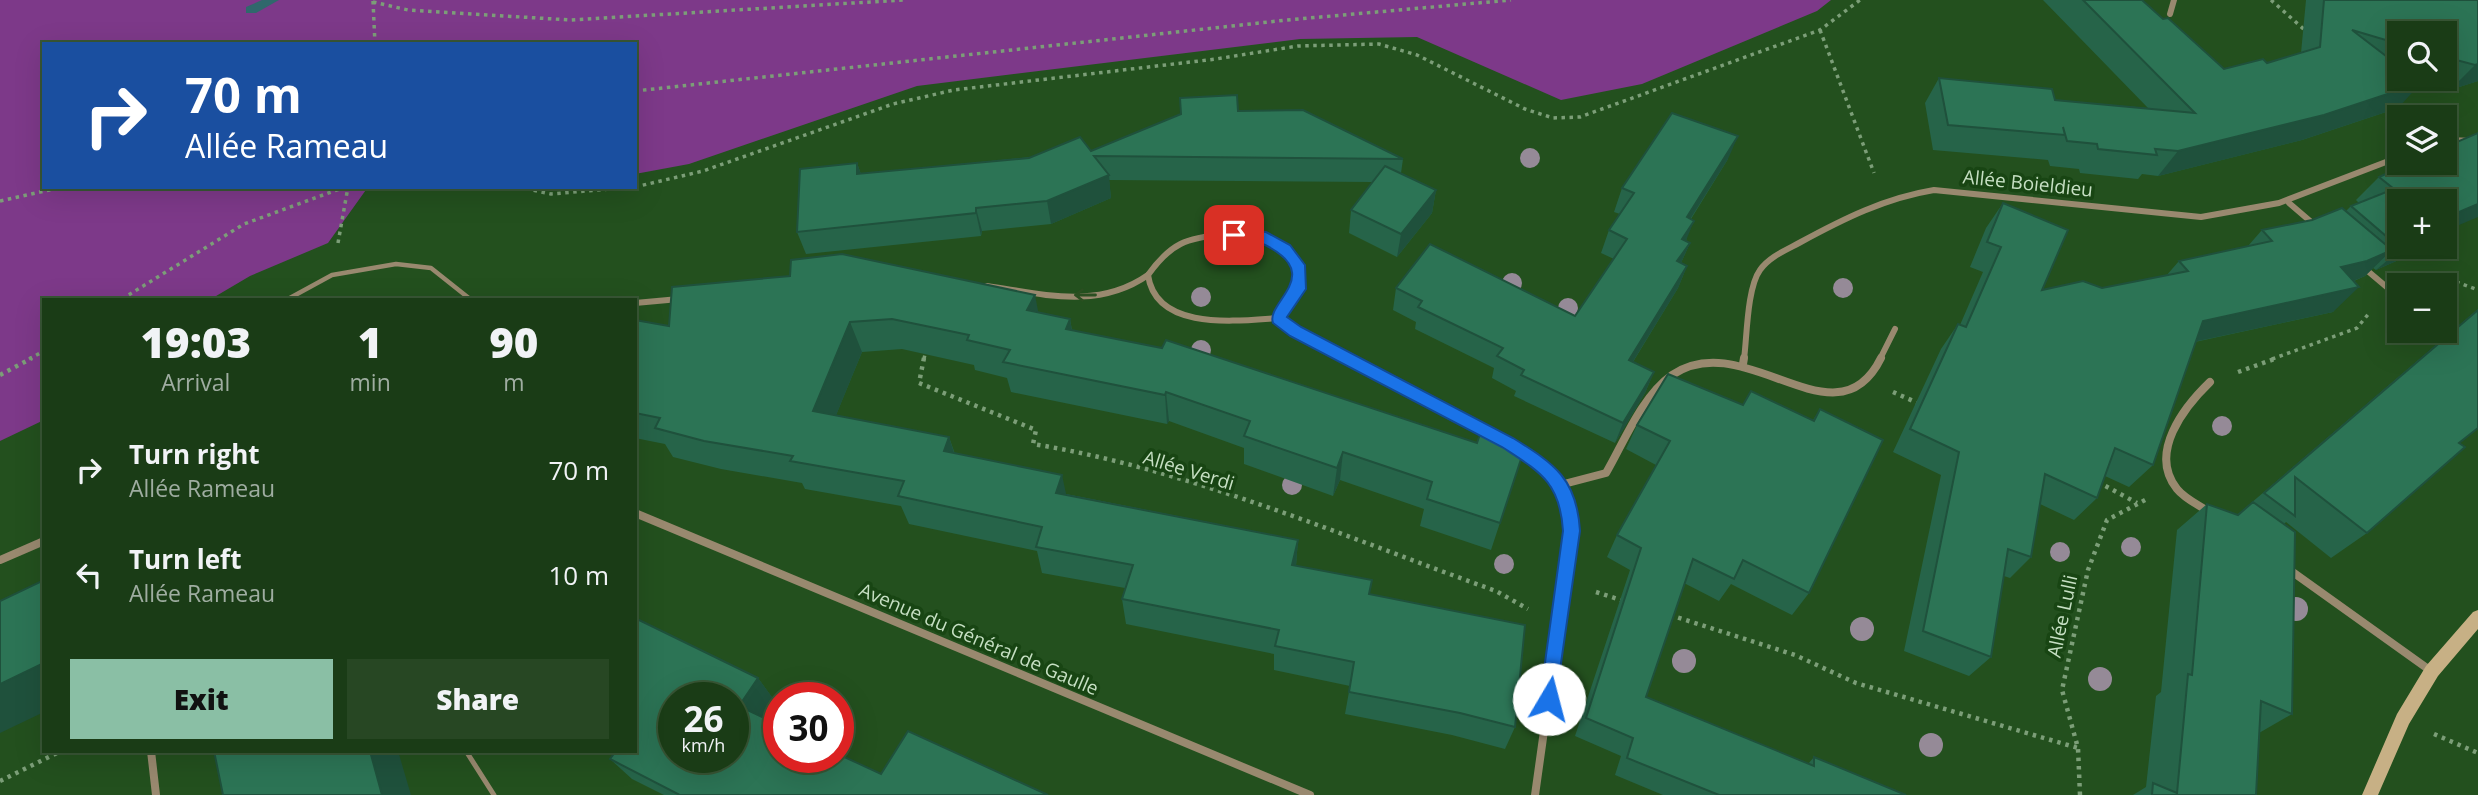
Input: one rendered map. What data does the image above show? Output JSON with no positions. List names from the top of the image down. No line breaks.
{"streets":{"street":["Allée Boieldieu","Avenue du Général de Gaulle"],"path":["Allée Verdi","Allée Lulli"]},"page":{"map_buttons":["+","−"],"turn":["70 m","Allée Rameau"],"eta":["19:03","Arrival","1","min","90","m"],"list":[{"name":"Turn right","note":"Allée Rameau","value":"70 m"},{"name":"Turn left","note":"Allée Rameau","value":"10 m"}],"buttons":["Exit","Share"],"speed":"26 km/h","limit":"30"}}
